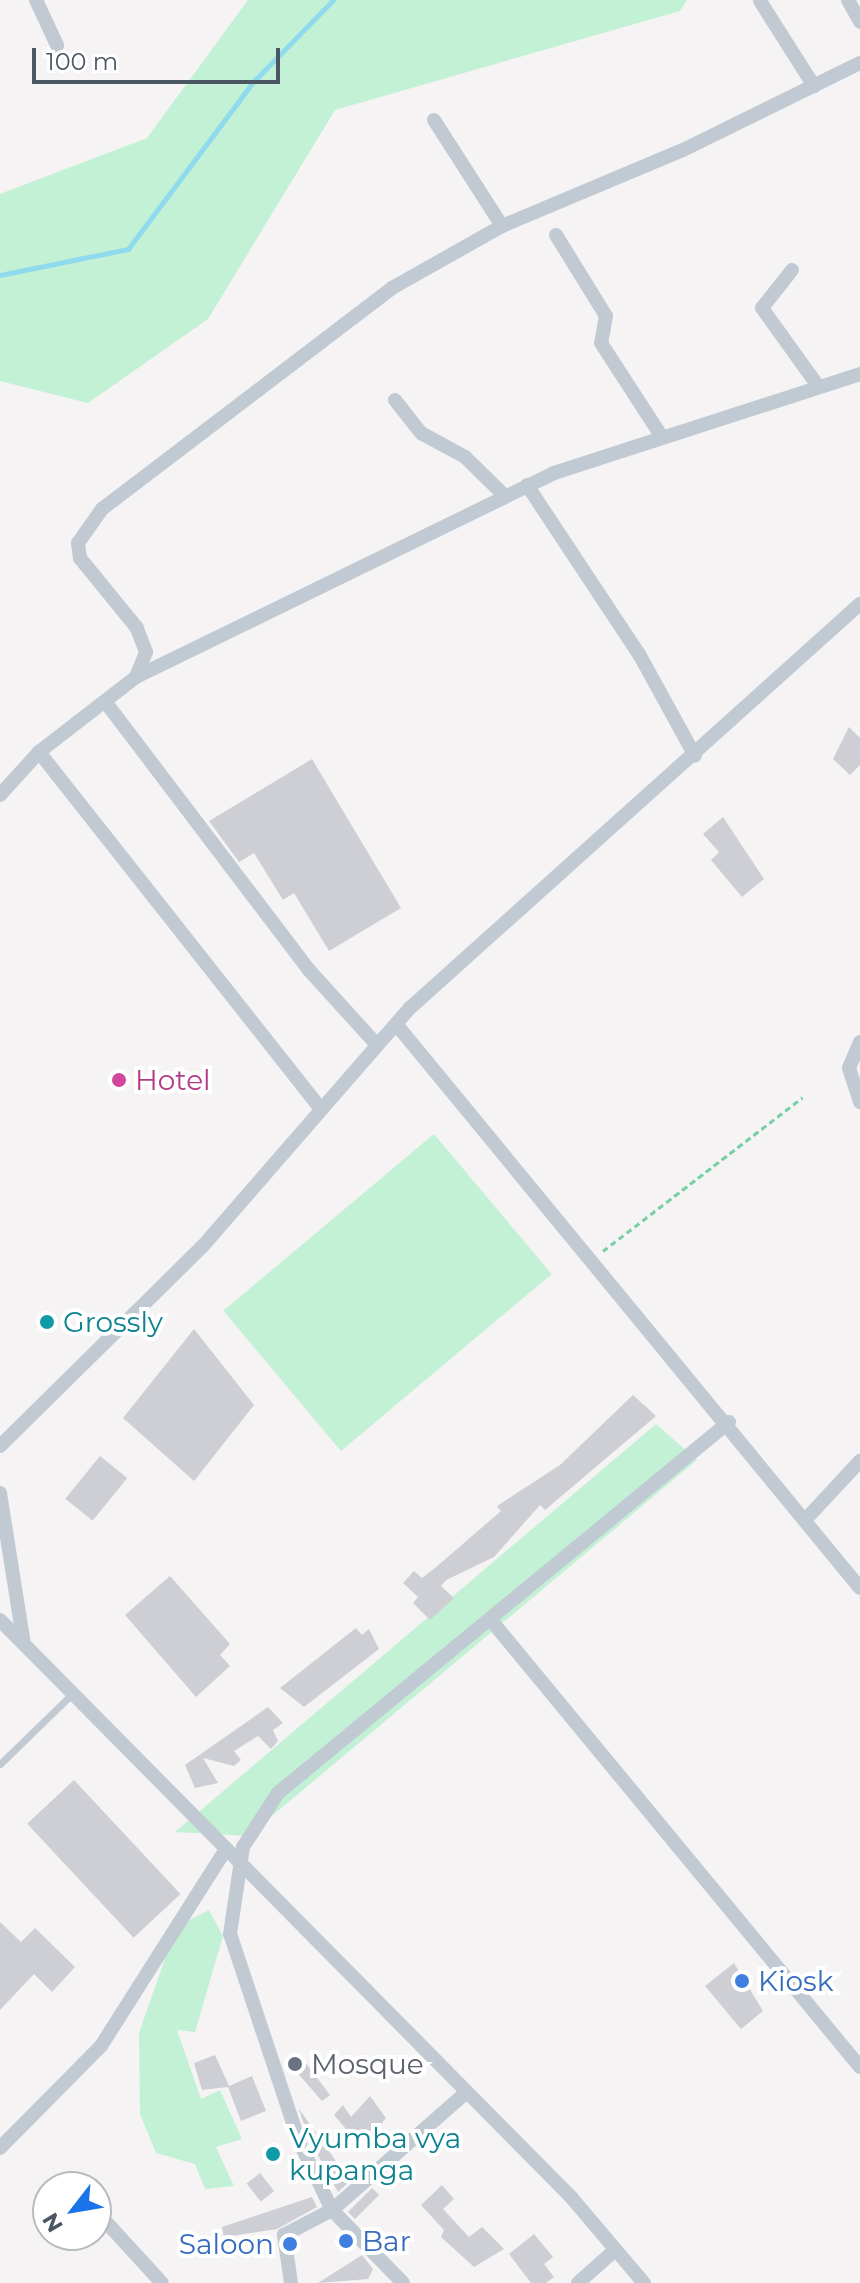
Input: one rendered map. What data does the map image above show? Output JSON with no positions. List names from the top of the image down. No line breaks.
{"places":["Hotel","Grossly","Kiosk","Mosque","Vyumba vya kupanga","Bar","Saloon"],"scale_bar":"100 m","north":"bottom left"}
